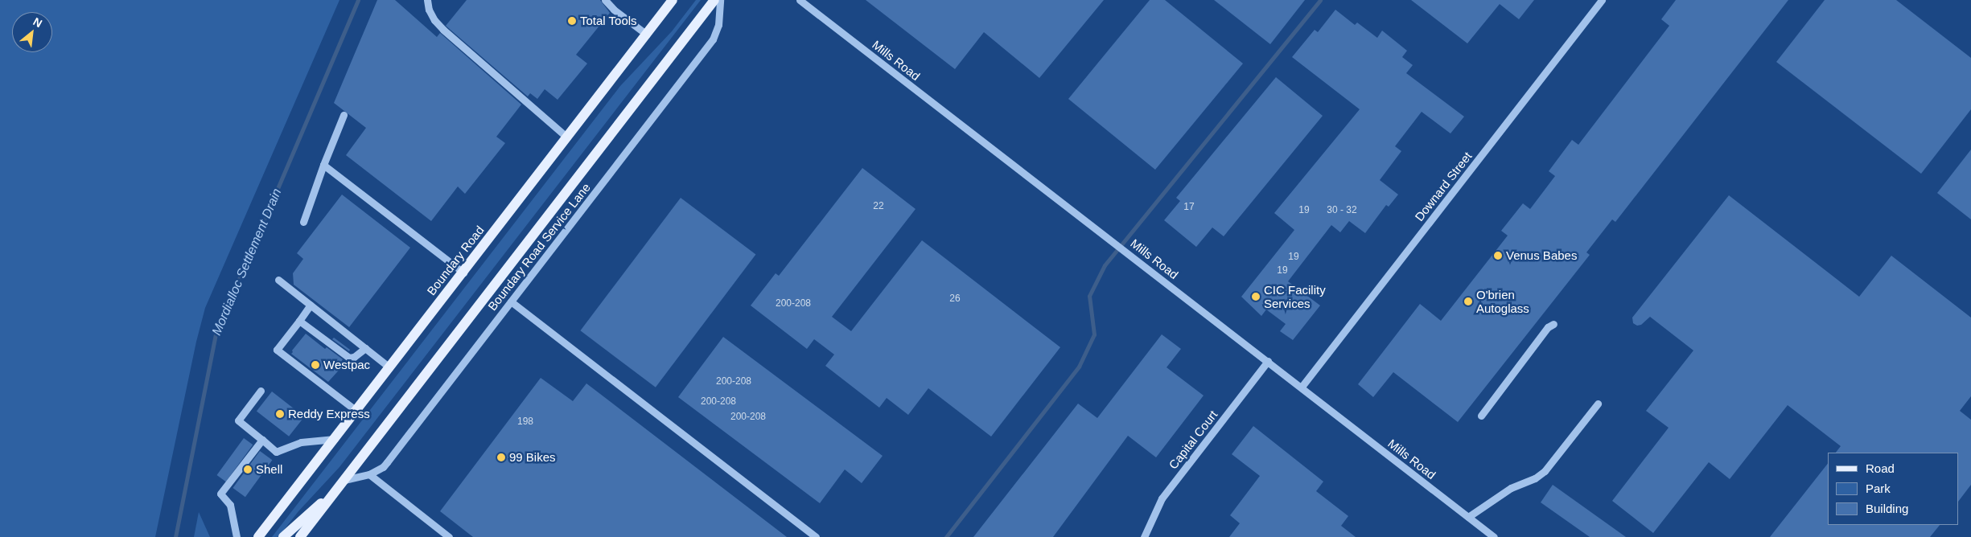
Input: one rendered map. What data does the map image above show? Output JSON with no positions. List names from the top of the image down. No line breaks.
{"streets":{"main road":["Boundary Road"],"street":["Mills Road","Downard Street","Boundary Road Service Lane","Capital Court"]},"crossings":[["Mills Road","Downard Street"],["Mills Road","Capital Court"]],"water":["Mordialloc Settlement Drain"],"places":["Total Tools","Venus Babes","CIC Facility Services","O'brien Autoglass","Westpac","Reddy Express","99 Bikes","Shell"],"house_numbers":["22","17","19","30 - 32","19","19","26","200-208","200-208","200-208","200-208","198"],"legend":["Road","Park","Building"],"north":"top right"}
